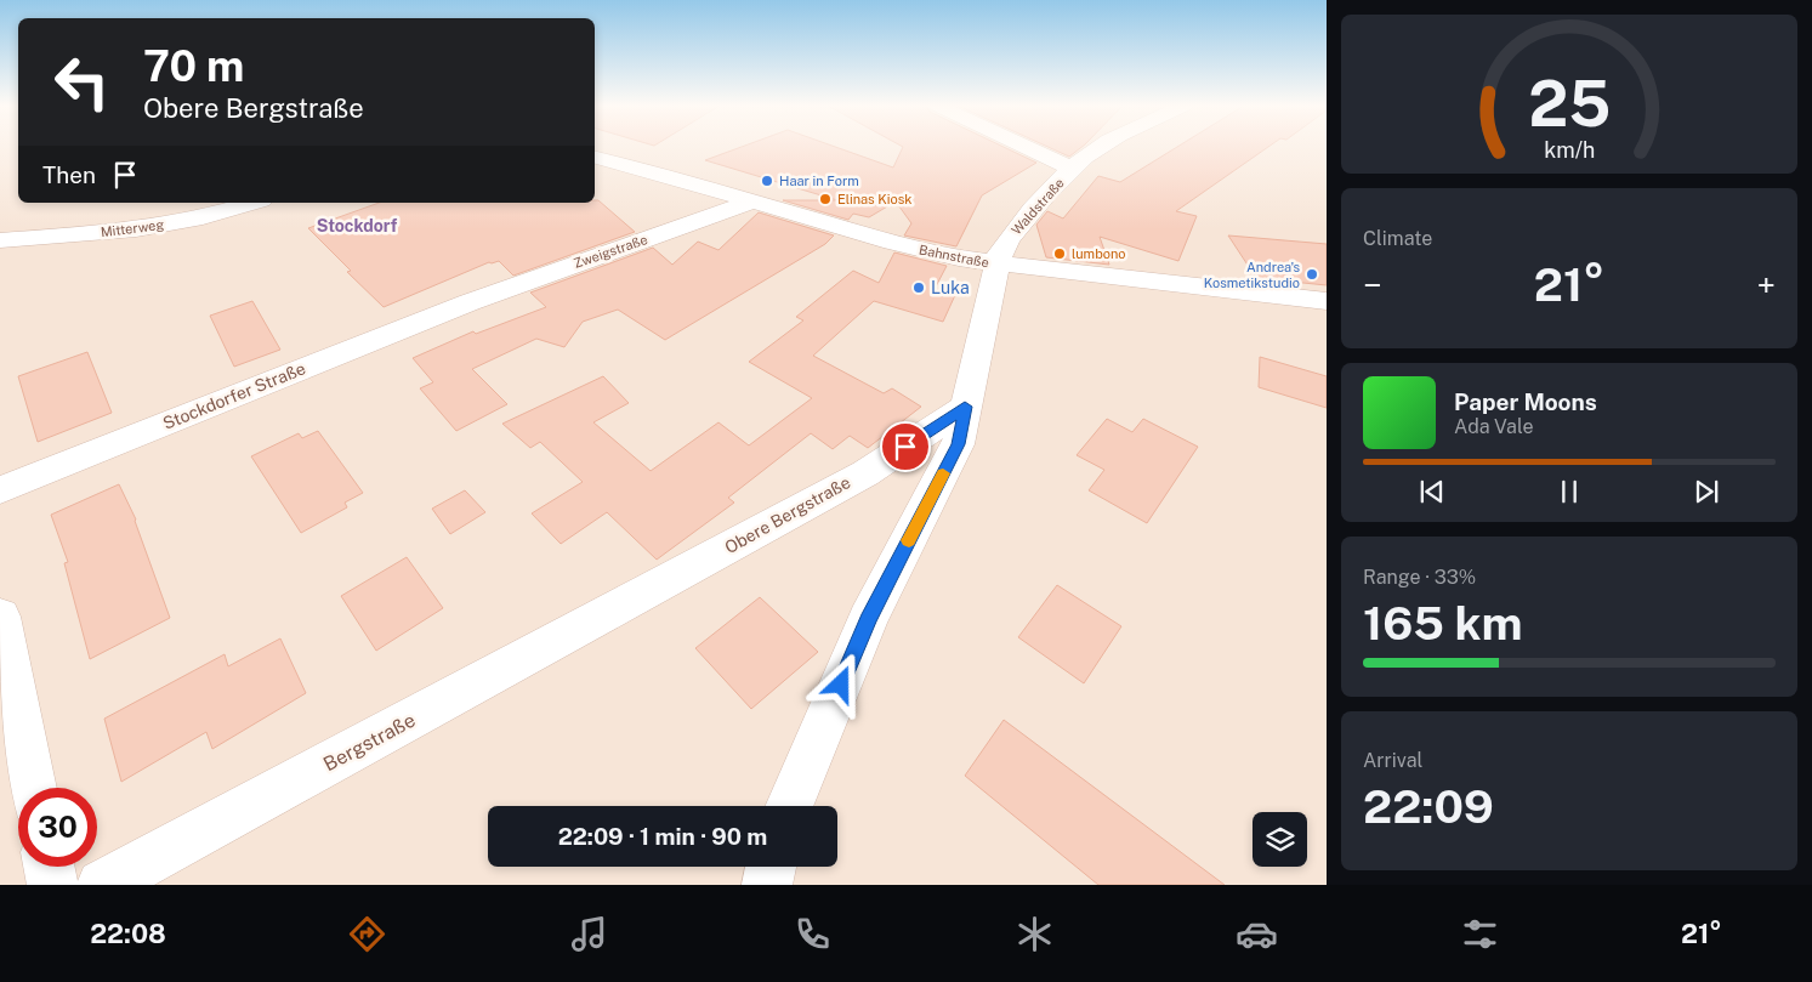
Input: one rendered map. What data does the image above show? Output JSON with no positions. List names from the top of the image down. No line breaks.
{"streets":{"street":["Waldstraße","Mitterweg","Zweigstraße","Bahnstraße","Stockdorfer Straße","Obere Bergstraße","Bergstraße"]},"crossings":[["Waldstraße","Bahnstraße"],["Zweigstraße","Bahnstraße"],["Zweigstraße","Stockdorfer Straße"],["Obere Bergstraße","Bergstraße"]],"districts":["Stockdorf"],"places":["Haar in Form","Elinas Kiosk","lumbono","Andrea's Kosmetikstudio","Luka"],"page":{"turn":["70 m","Obere Bergstraße"],"then":"Then","tile":["Climate",["Range · 33%","165 km"],["Arrival","22:09"]],"heat":["−","21°","+"],"song":["Paper Moons","Ada Vale"],"limit":"30","trip":"22:09 · 1 min · 90 m","tabs":["22:08","21°"],"gauge":["25","km/h"]}}
